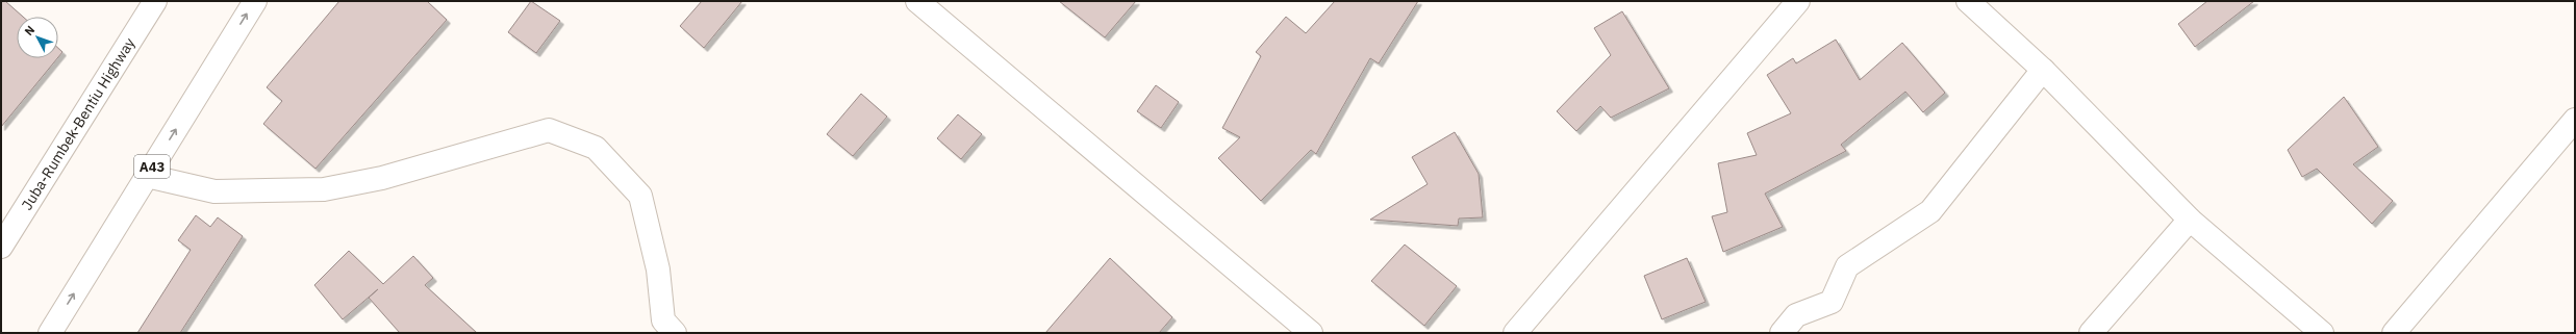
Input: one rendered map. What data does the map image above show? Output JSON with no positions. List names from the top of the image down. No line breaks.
{"streets":{"main road":["Juba-Rumbek-Bentiu Highway","A43"]},"north":"top left"}
